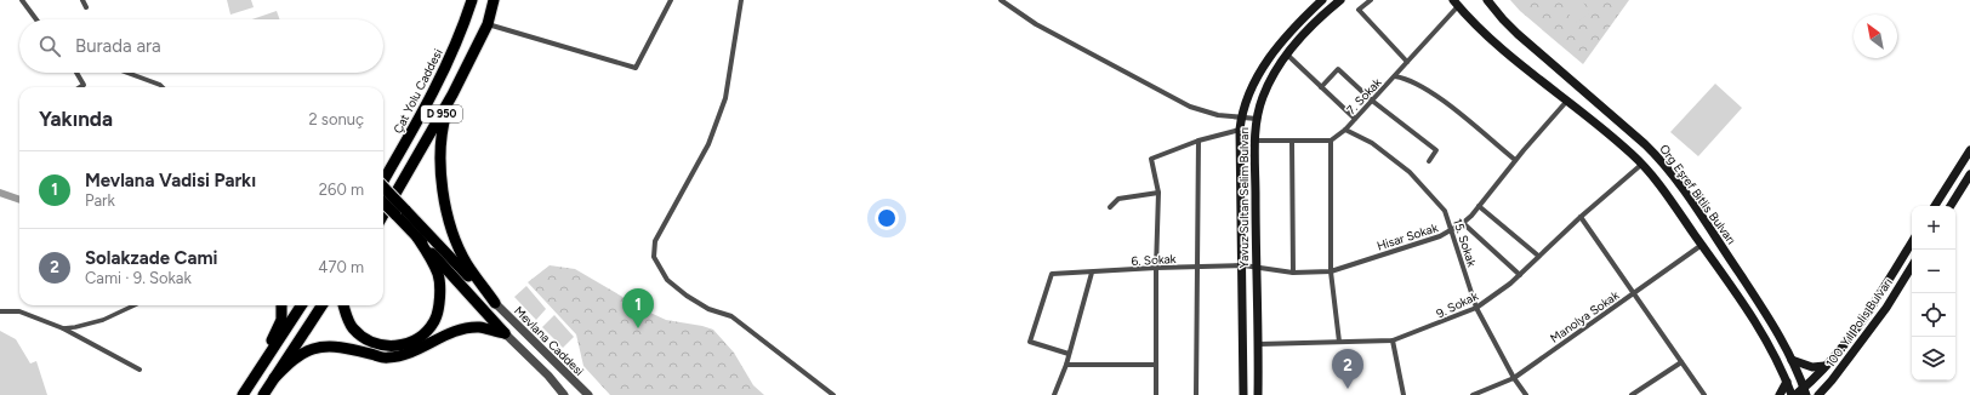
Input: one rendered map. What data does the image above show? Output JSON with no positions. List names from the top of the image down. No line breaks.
{"streets":{"highway":["Çat Yolu Caddesi","D 950"],"main road":["Org Eşref Bitlis Bulvarı","Yavuz Sultan Selim Bulvarı","100. Yıl Polis Bulvarı"],"street":["7. Sokak","Hisar Sokak","15. Sokak","6. Sokak","9. Sokak","Manolya Sokak","Mevlana Caddesi"]},"crossings":[["7. Sokak","15. Sokak"],["Yavuz Sultan Selim Bulvarı","Hisar Sokak"],["Yavuz Sultan Selim Bulvarı","6. Sokak"],["Yavuz Sultan Selim Bulvarı","9. Sokak"],["Hisar Sokak","15. Sokak"],["Hisar Sokak","6. Sokak"],["15. Sokak","9. Sokak"],["15. Sokak","Manolya Sokak"]],"north":"top left","page":{"search":"Burada ara","heading":["Yakında","2 sonuç"],"list":[{"mark":"1","name":"Mevlana Vadisi Parkı","note":"Park","value":"260 m"},{"mark":"2","name":"Solakzade Cami","note":"Cami · 9. Sokak","value":"470 m"}],"map_buttons":["+","−"],"pins":["1","2"]}}
